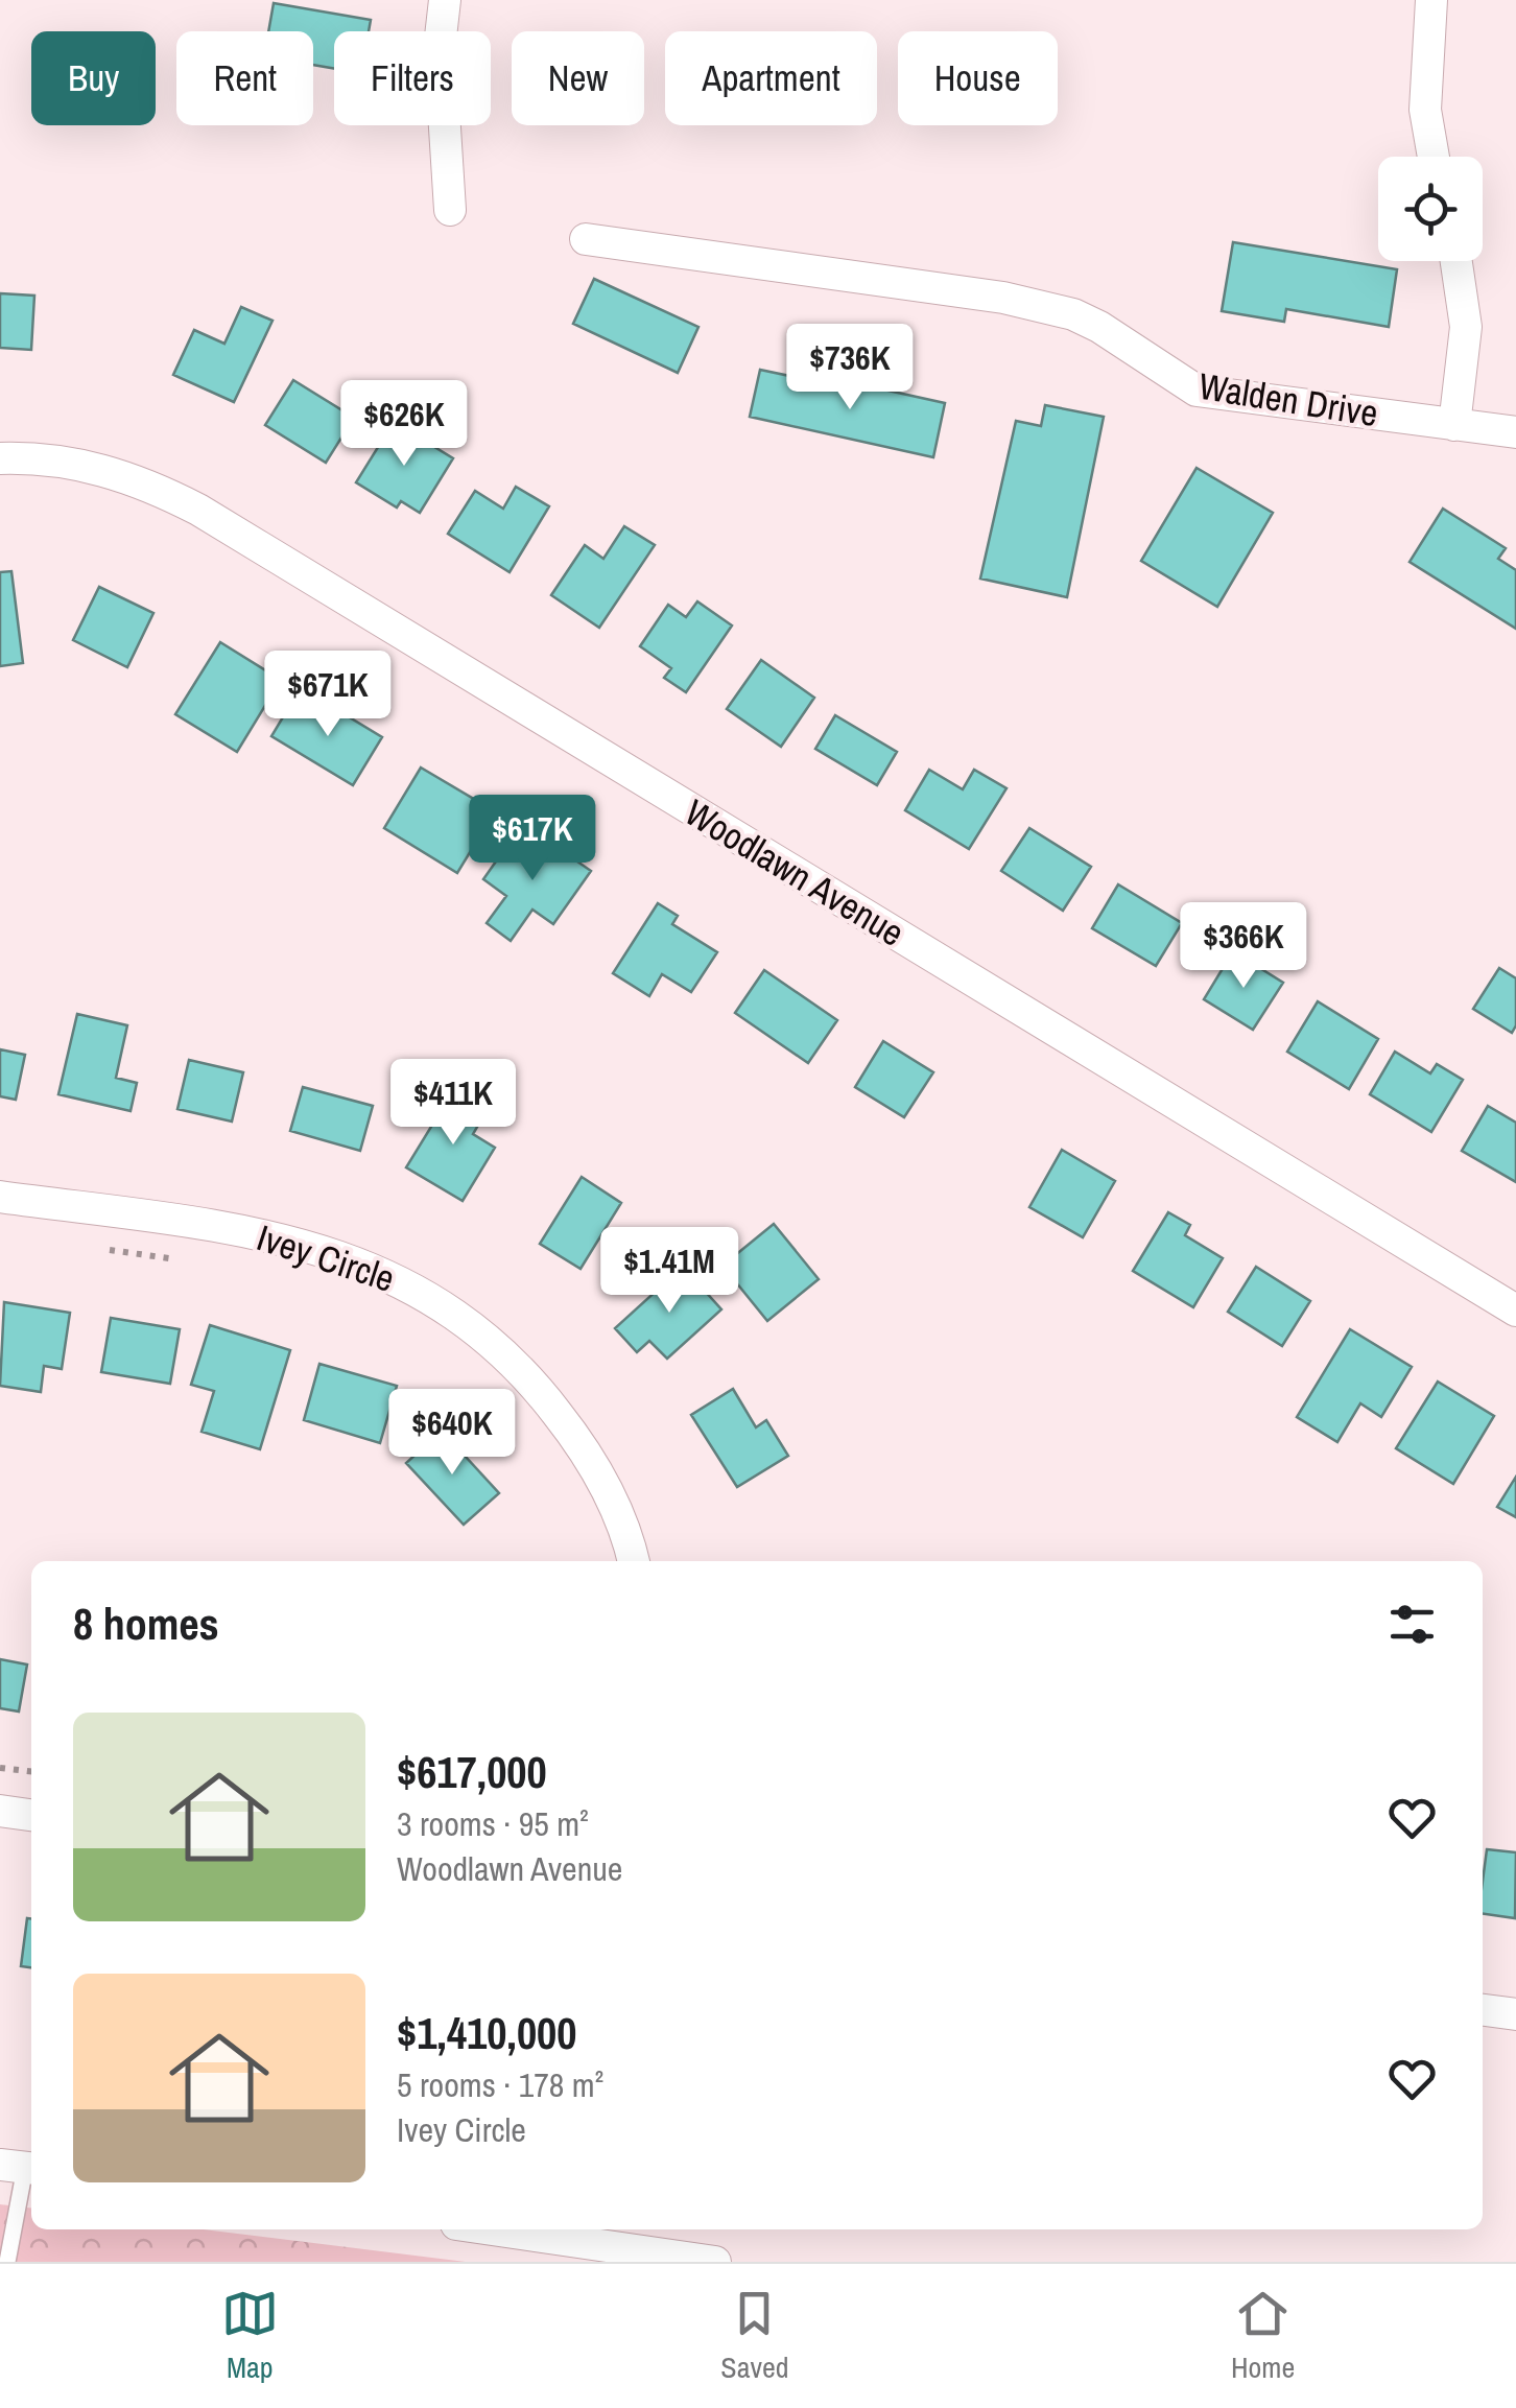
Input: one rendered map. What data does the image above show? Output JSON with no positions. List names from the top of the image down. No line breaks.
{"streets":{"street":["Walden Drive","Woodlawn Avenue","Ivey Circle"]},"page":{"chip":["Buy","Rent","Filters","New","Apartment","House"],"price":["$736K","$626K","$671K","$617K","$366K","$411K","$1.41M","$640K"],"heading":"8 homes","list":[{"name":"$617,000","note":"3 rooms · 95 m² · Woodlawn Avenue"},{"name":"$1,410,000","note":"5 rooms · 178 m² · Ivey Circle"}],"tabs":["Map","Saved","Home"]}}
